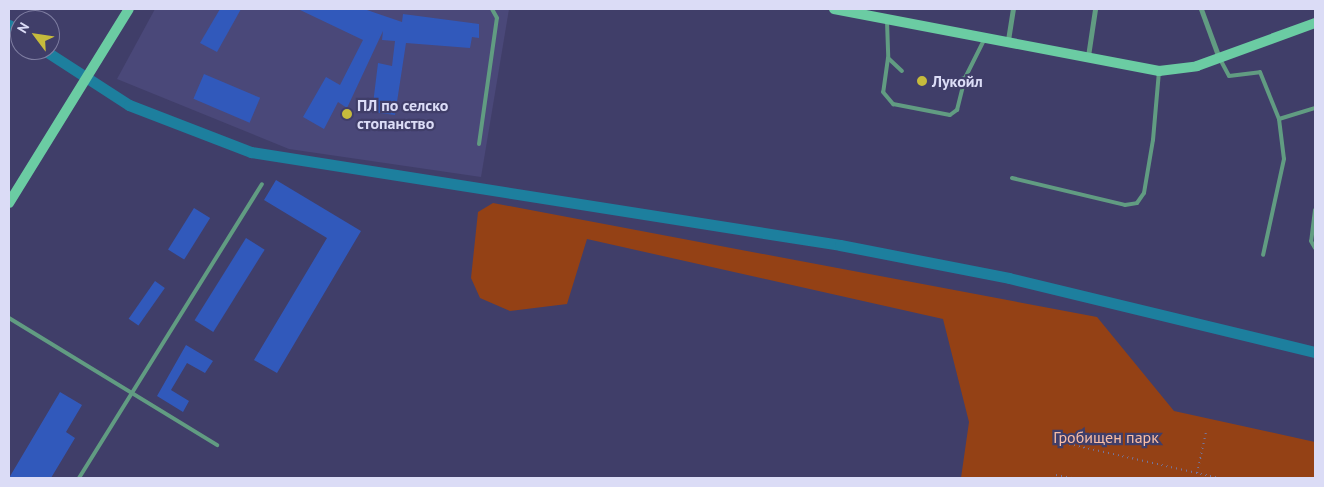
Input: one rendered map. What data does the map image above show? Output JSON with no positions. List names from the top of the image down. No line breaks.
{"parks":["Гробищен парк"],"places":["Лукойл","ПЛ по селско стопанство"],"north":"top left"}
